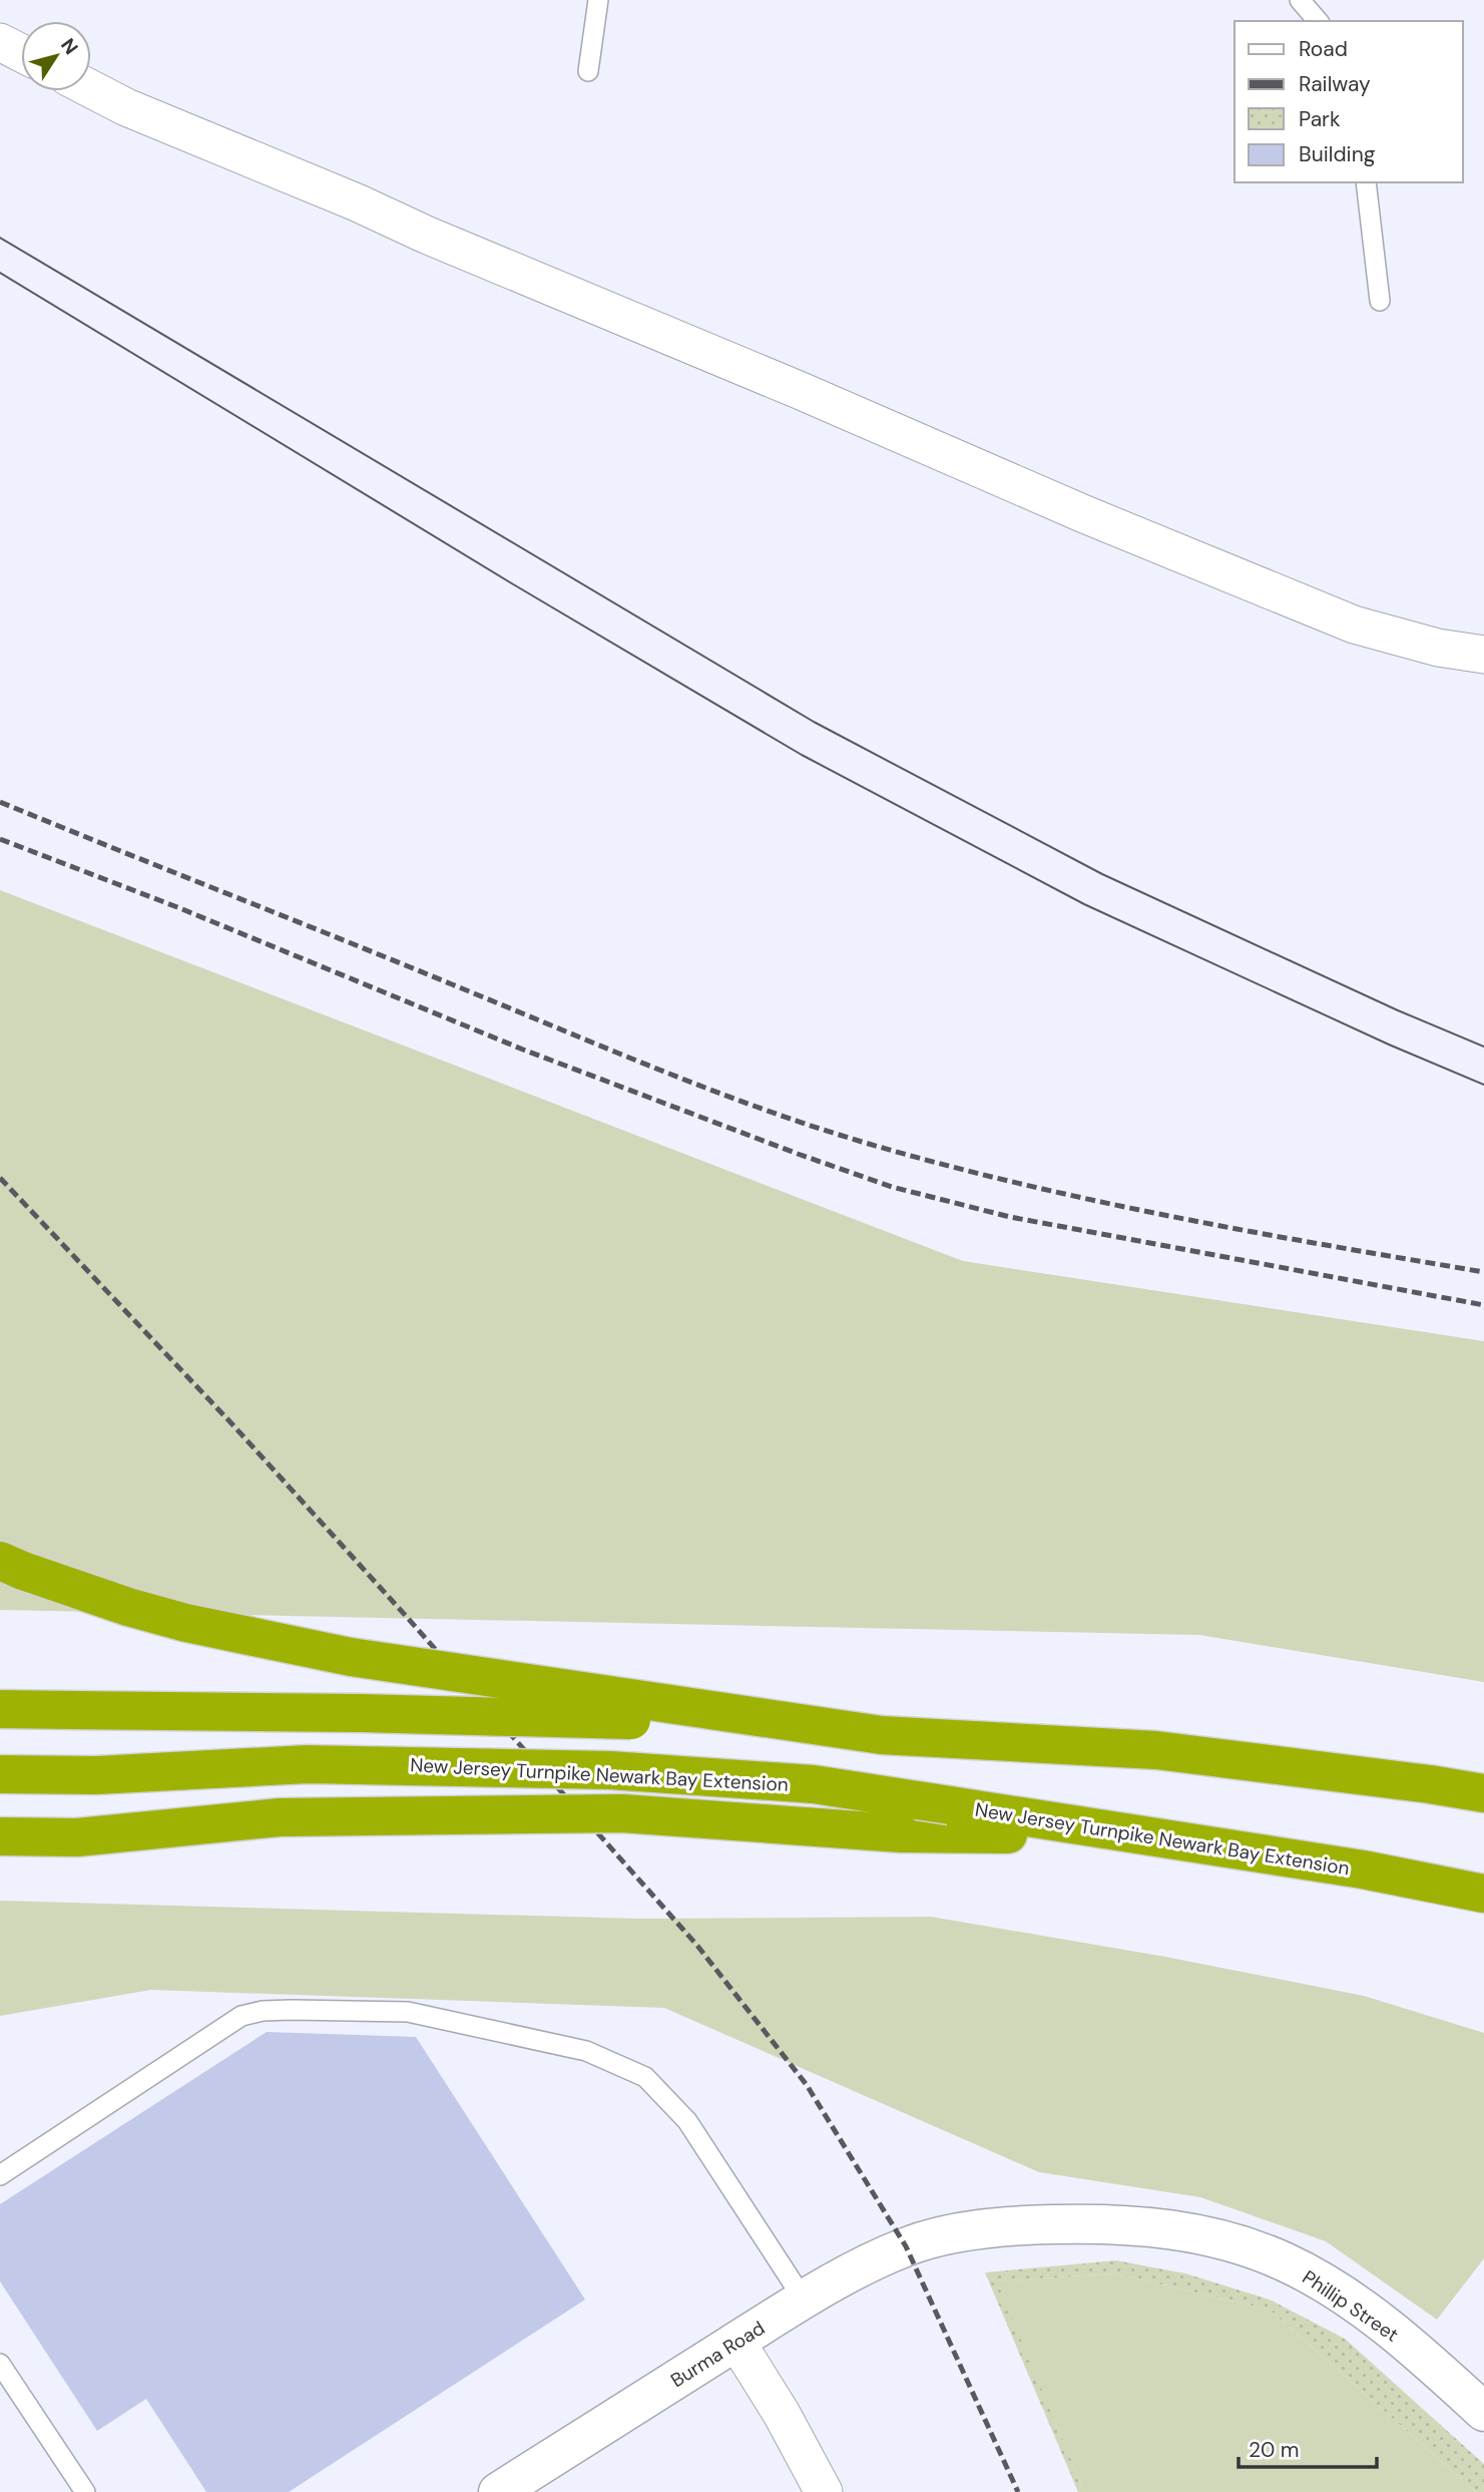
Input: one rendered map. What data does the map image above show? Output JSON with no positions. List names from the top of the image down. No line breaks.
{"streets":{"highway":["New Jersey Turnpike Newark Bay Extension"],"street":["Phillip Street","Burma Road"]},"crossings":[["Phillip Street","Burma Road"]],"legend":["Road","Railway","Park","Building"],"scale_bar":"20 m","north":"top right"}
